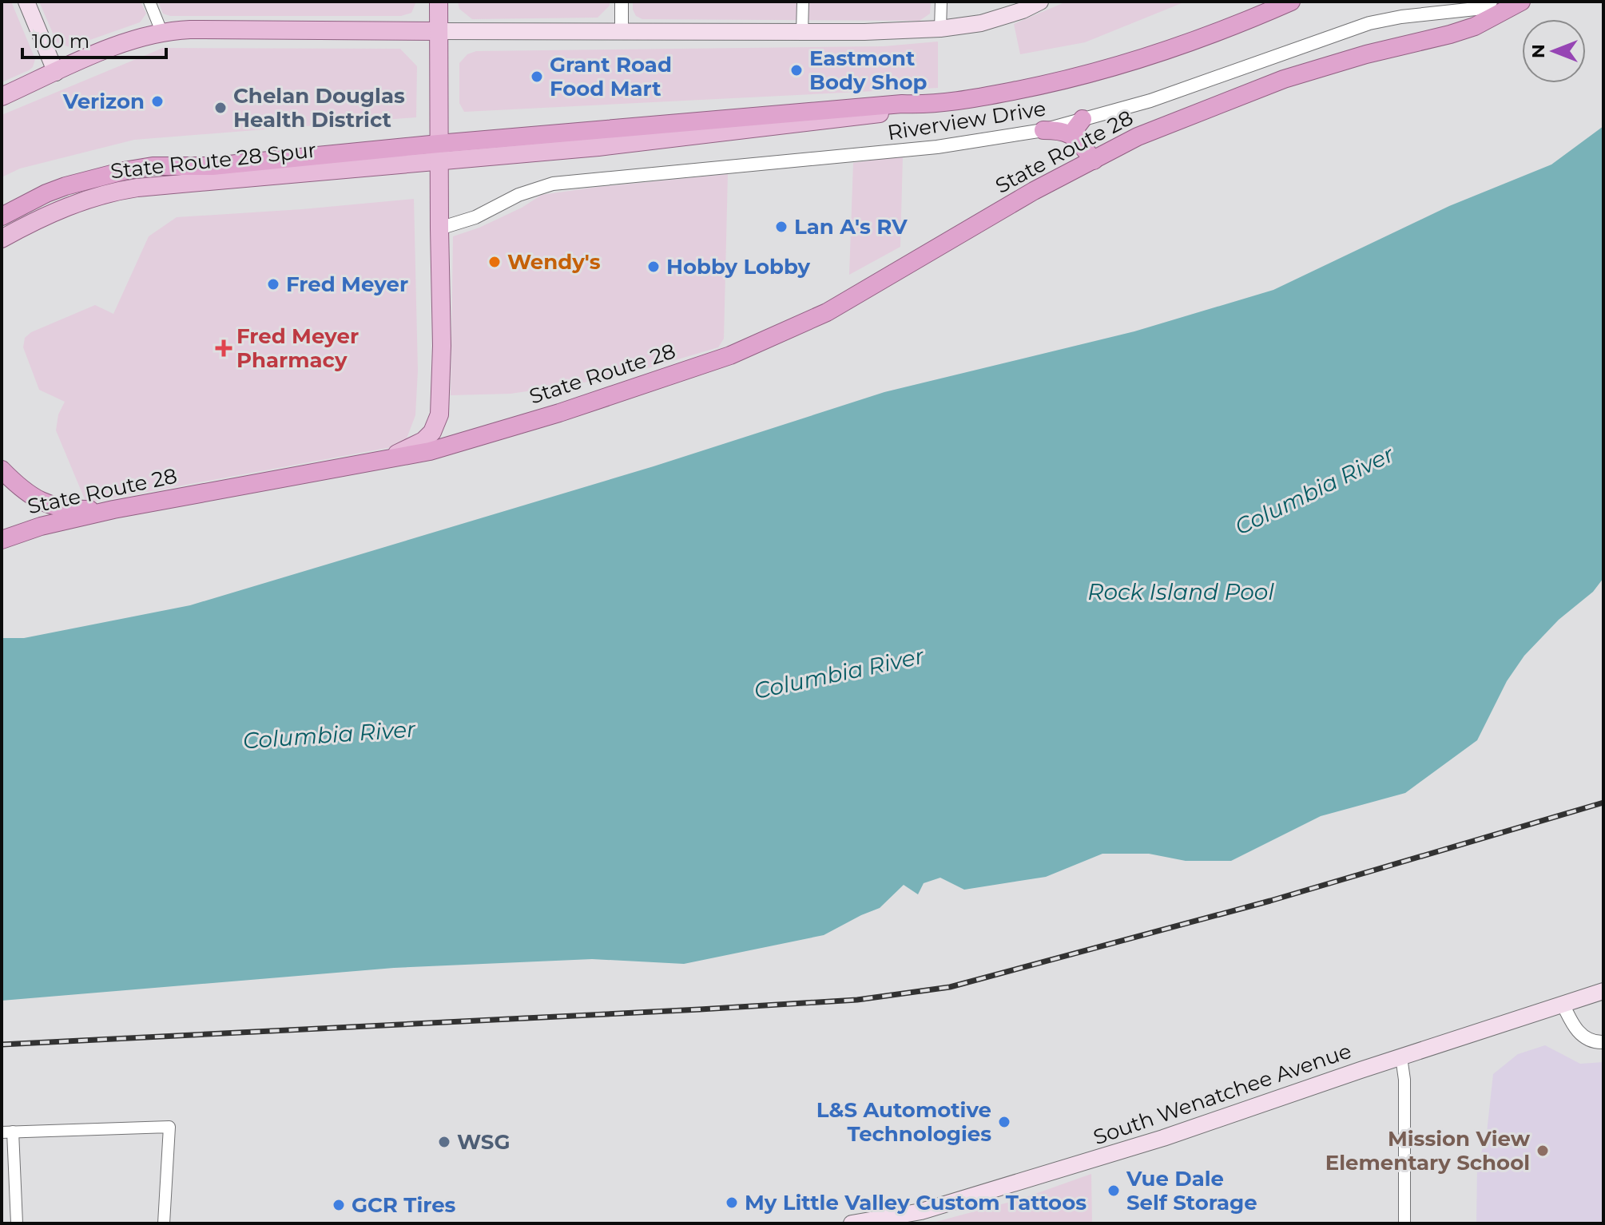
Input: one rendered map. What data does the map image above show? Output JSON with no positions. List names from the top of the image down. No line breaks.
{"streets":{"highway":["State Route 28"],"main road":["State Route 28 Spur","South Wenatchee Avenue"],"street":["Riverview Drive"]},"water":["Columbia River","Rock Island Pool"],"places":{"other":["Eastmont Body Shop","Grant Road Food Mart","Verizon","Chelan Douglas Health District","Lan A's RV","Wendy's","Hobby Lobby","Fred Meyer","L&S Automotive Technologies","WSG","Mission View Elementary School","Vue Dale Self Storage","My Little Valley Custom Tattoos","GCR Tires"],"health":["Fred Meyer Pharmacy"]},"scale_bar":"100 m","north":"left"}
